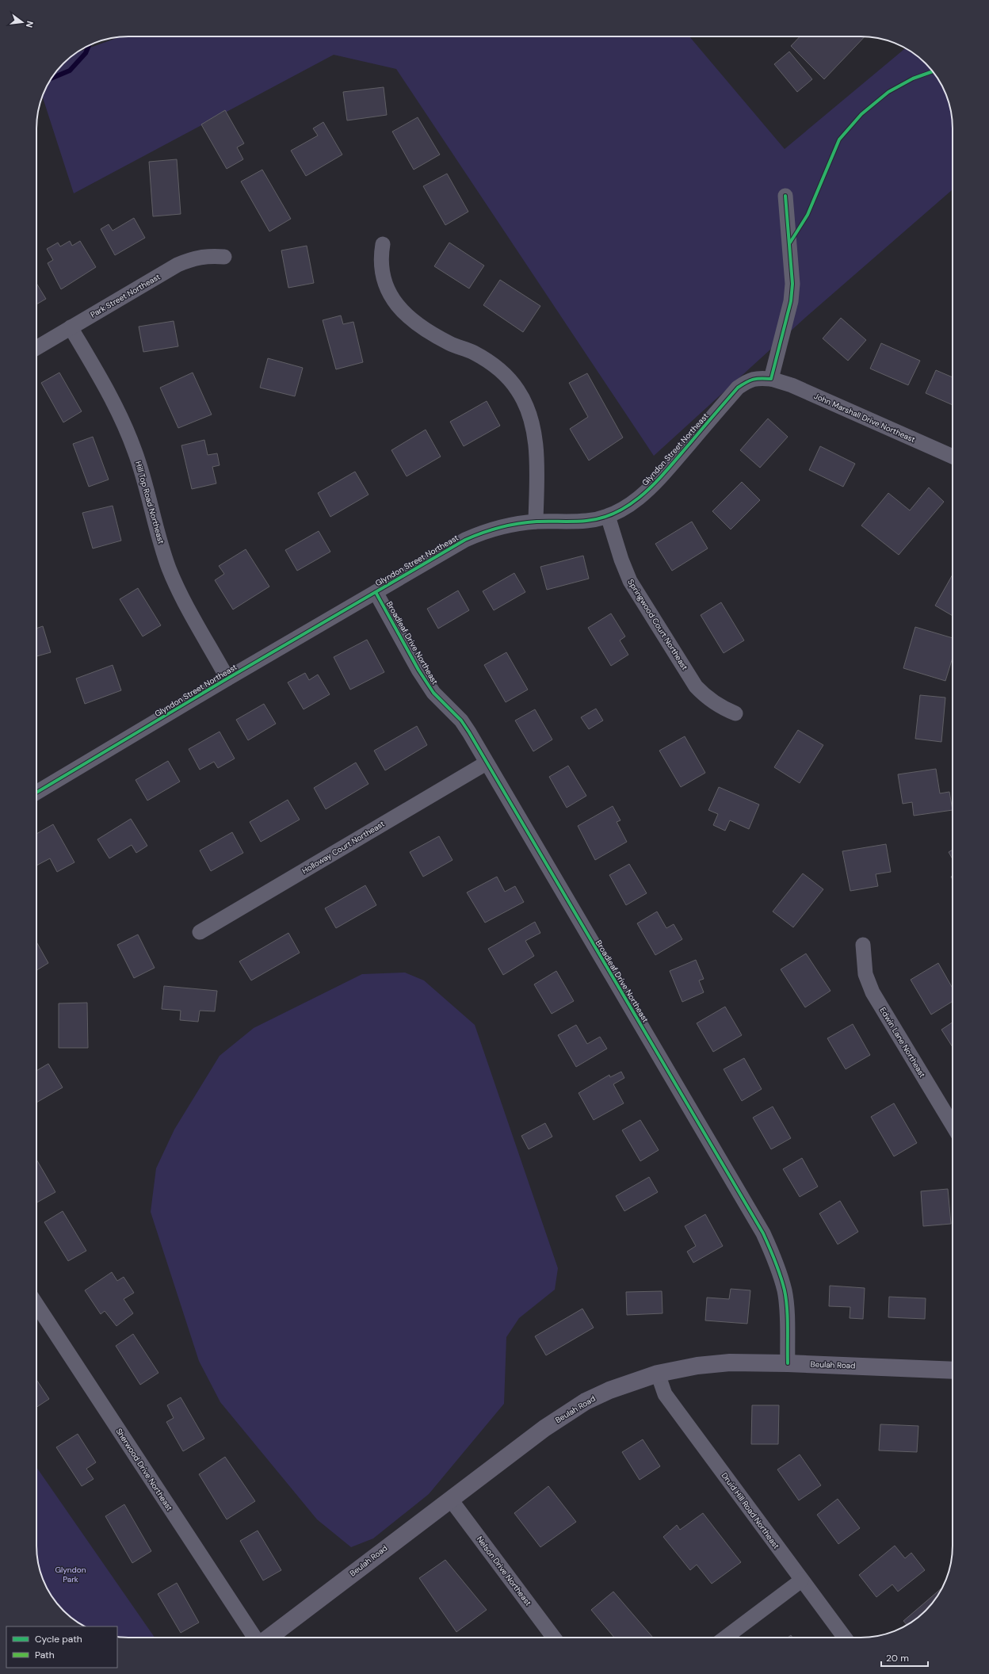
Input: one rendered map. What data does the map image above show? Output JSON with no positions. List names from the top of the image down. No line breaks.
{"streets":{"main road":["Beulah Road"],"street":["Park Street Northeast","John Marshall Drive Northeast","Glyndon Street Northeast","Hill Top Road Northeast","Springwood Court Northeast","Broadleaf Drive Northeast","Holloway Court Northeast","Edwin Lane Northeast","Sherwood Drive Northeast","Druid Hill Road Northeast","Nelson Drive Northeast"]},"crossings":[["Park Street Northeast","Hill Top Road Northeast"],["John Marshall Drive Northeast","Glyndon Street Northeast"],["Glyndon Street Northeast","Hill Top Road Northeast"],["Glyndon Street Northeast","Springwood Court Northeast"],["Glyndon Street Northeast","Broadleaf Drive Northeast"],["Broadleaf Drive Northeast","Holloway Court Northeast"],["Broadleaf Drive Northeast","Beulah Road"],["Beulah Road","Druid Hill Road Northeast"],["Beulah Road","Nelson Drive Northeast"]],"parks":["Glyndon Park"],"legend":["Cycle path","Path"],"scale_bar":"20 m","north":"right"}
